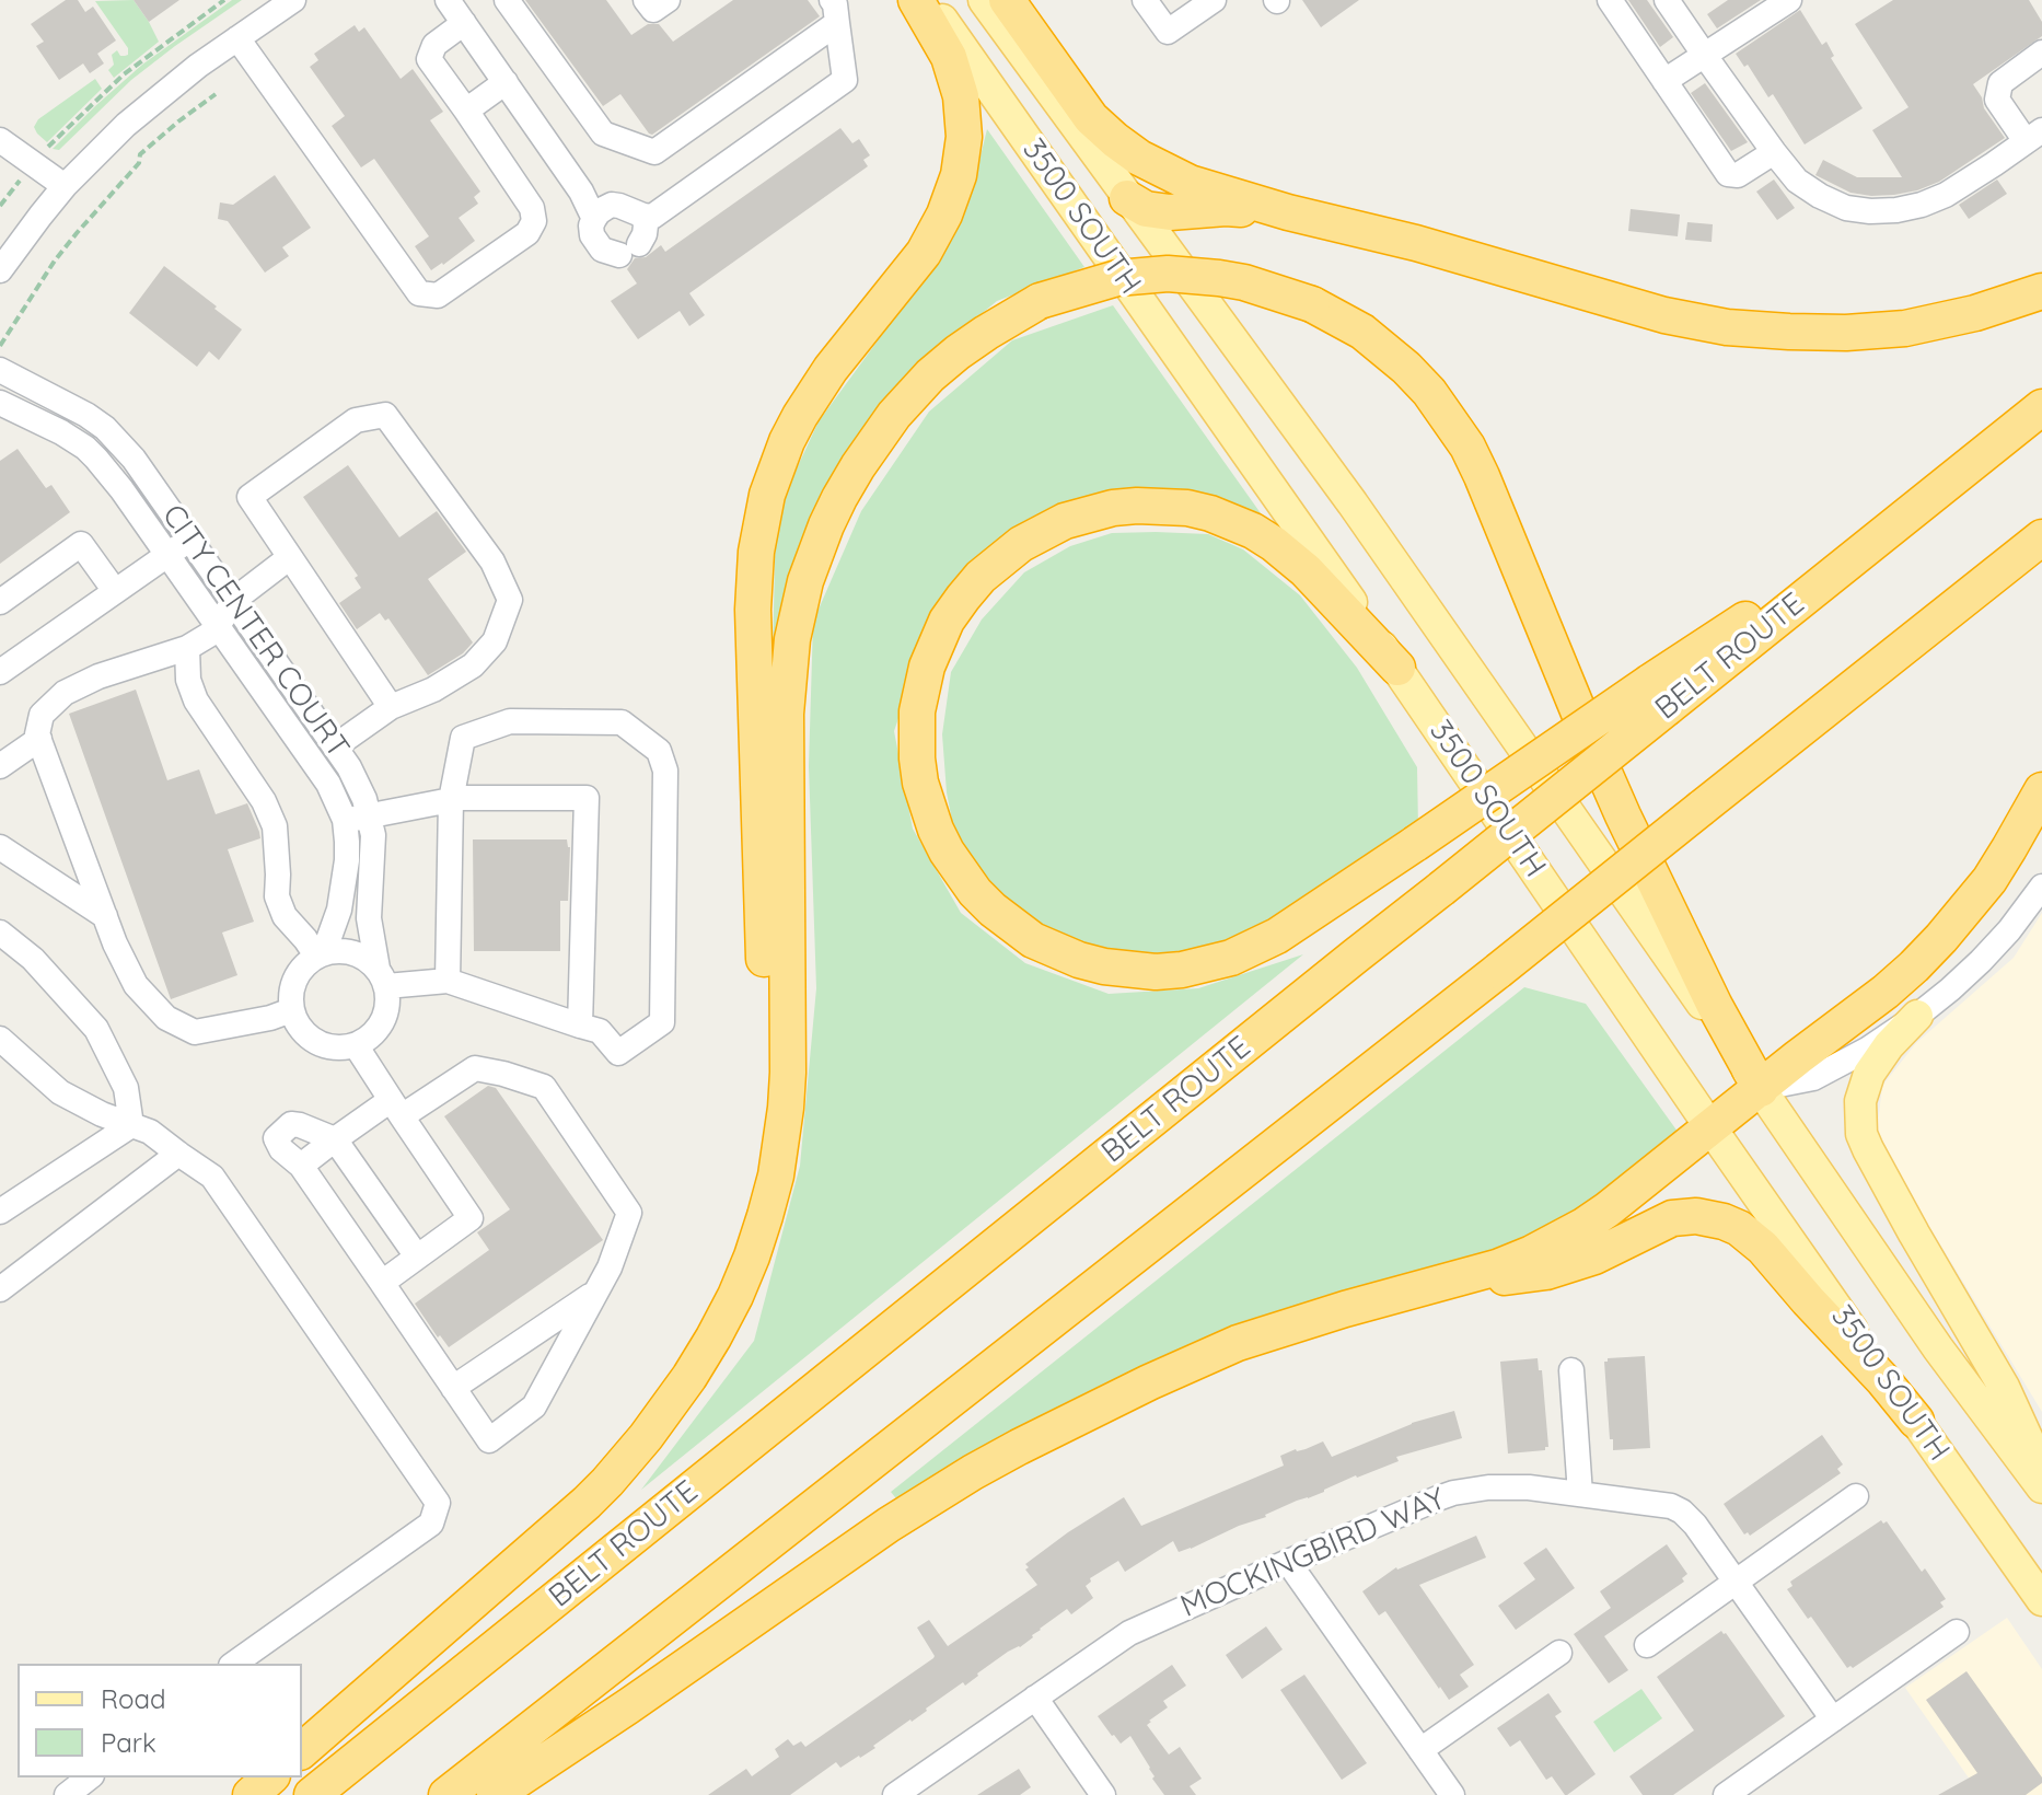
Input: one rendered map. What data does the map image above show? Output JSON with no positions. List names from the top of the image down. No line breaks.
{"streets":{"highway":["BELT ROUTE"],"main road":["3500 SOUTH"],"street":["CITY CENTER COURT","MOCKINGBIRD WAY"]},"legend":["Road","Park"]}
